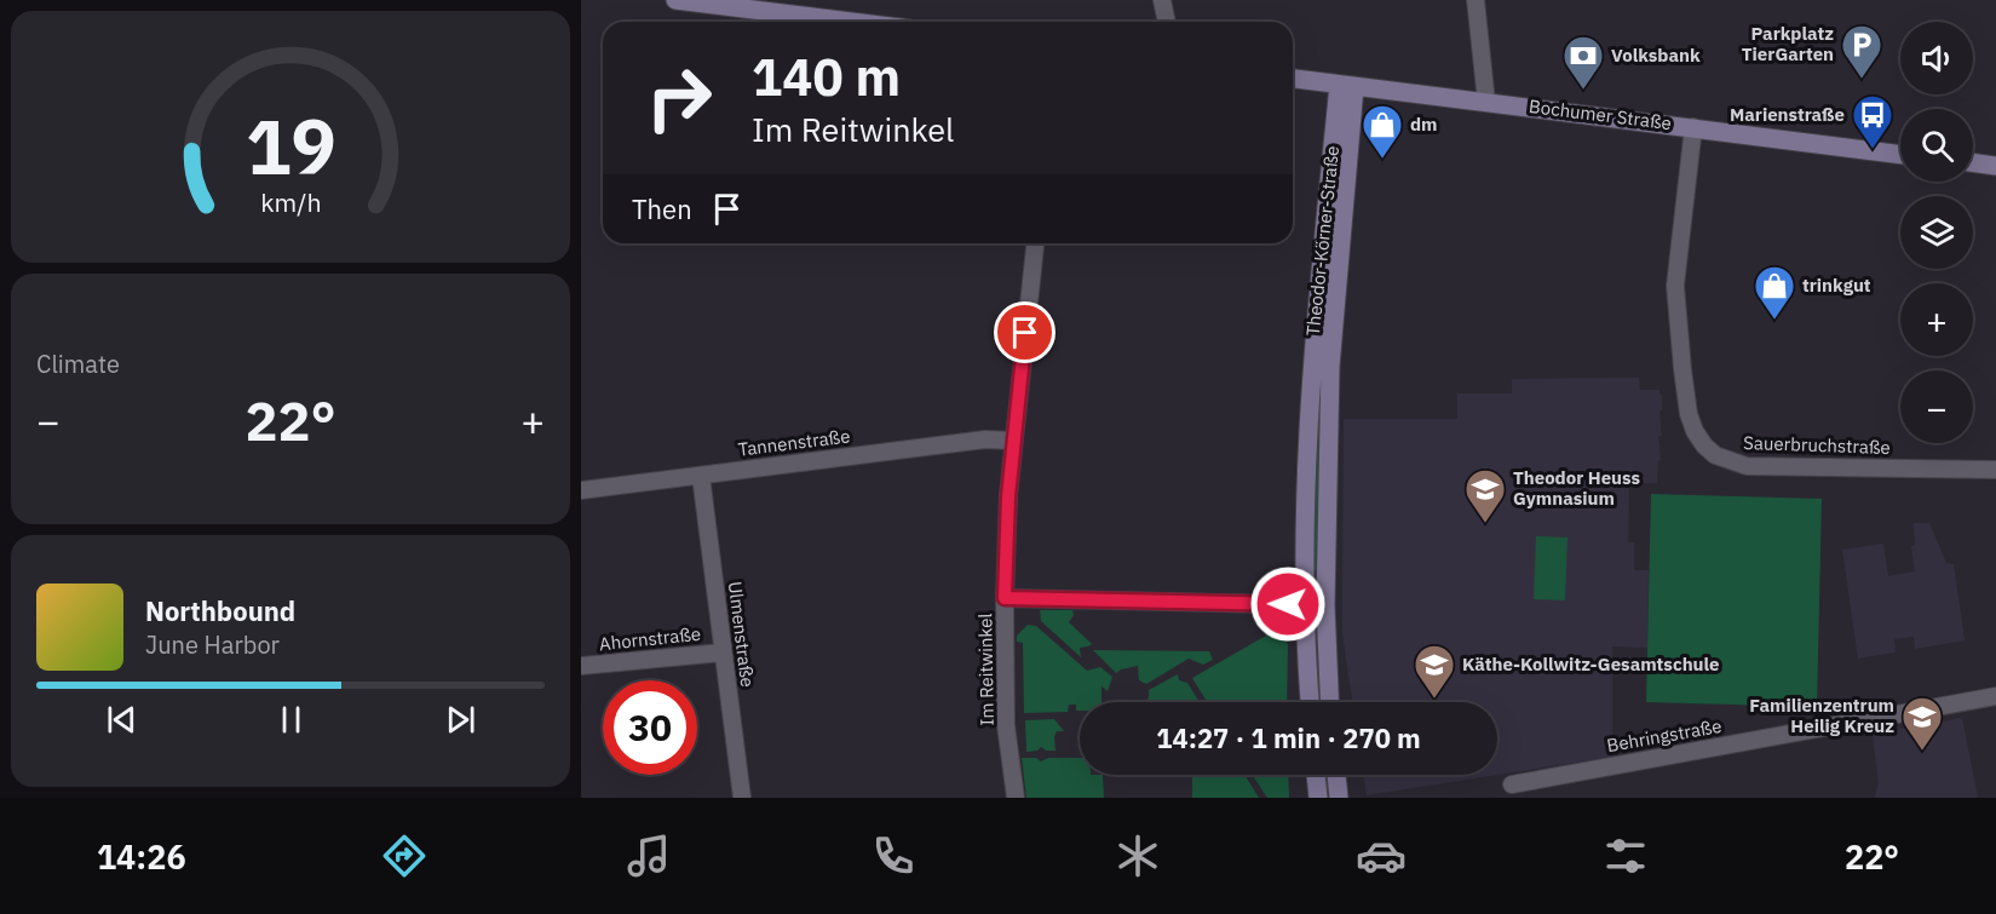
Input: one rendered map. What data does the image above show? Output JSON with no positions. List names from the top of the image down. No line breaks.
{"streets":{"main road":["Bochumer Straße","Theodor-Körner-Straße"],"street":["Tannenstraße","Sauerbruchstraße","Ulmenstraße","Ahornstraße","Im Reitwinkel","Behringstraße"]},"crossings":[["Bochumer Straße","Theodor-Körner-Straße"],["Bochumer Straße","Sauerbruchstraße"],["Tannenstraße","Ulmenstraße"],["Tannenstraße","Im Reitwinkel"],["Ulmenstraße","Ahornstraße"]],"places":{"parking":["Parkplatz TierGarten"],"bank":["Volksbank"],"bus stop":["Marienstraße"],"shop":["dm","trinkgut"],"school or university":["Theodor Heuss Gymnasium","Käthe-Kollwitz-Gesamtschule","Familienzentrum Heilig Kreuz"]},"page":{"map_buttons":["+","−"],"turn":["140 m","Im Reitwinkel"],"then":"Then","tile":"Climate","heat":["−","22°","+"],"song":["Northbound","June Harbor"],"limit":"30","trip":"14:27 · 1 min · 270 m","tabs":["14:26","22°"],"gauge":["19","km/h"]}}
